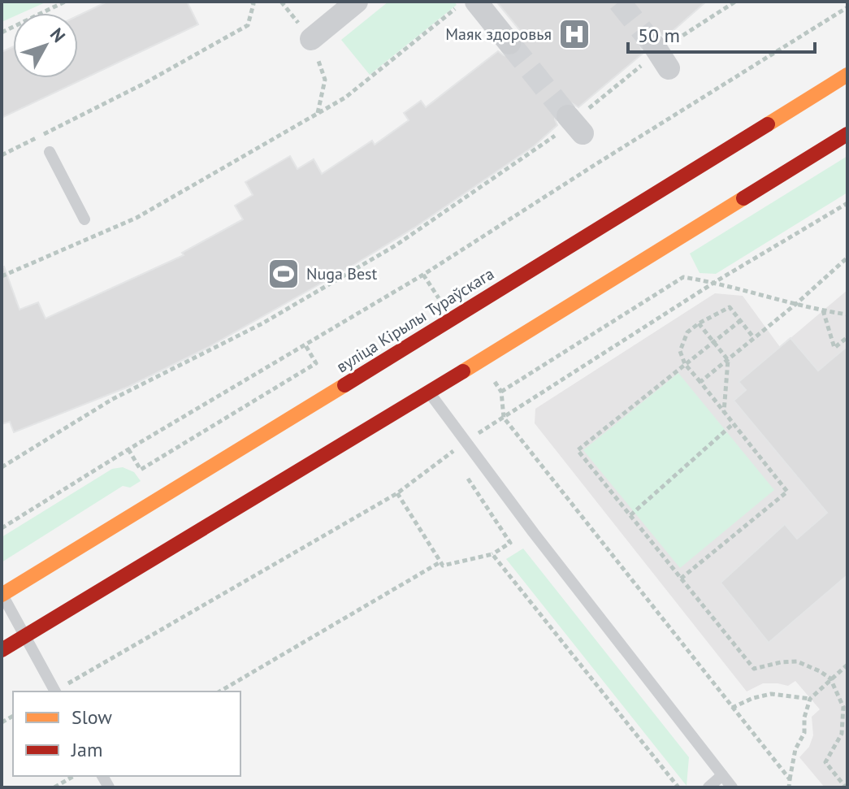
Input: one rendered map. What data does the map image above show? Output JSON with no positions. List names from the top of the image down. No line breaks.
{"streets":{"main road":["вуліца Кірылы Тураўскага"]},"places":{"hospital":["Маяк здоровья"],"sports":["Nuga Best"]},"legend":["Slow","Jam"],"scale_bar":"50 m","north":"top right"}
